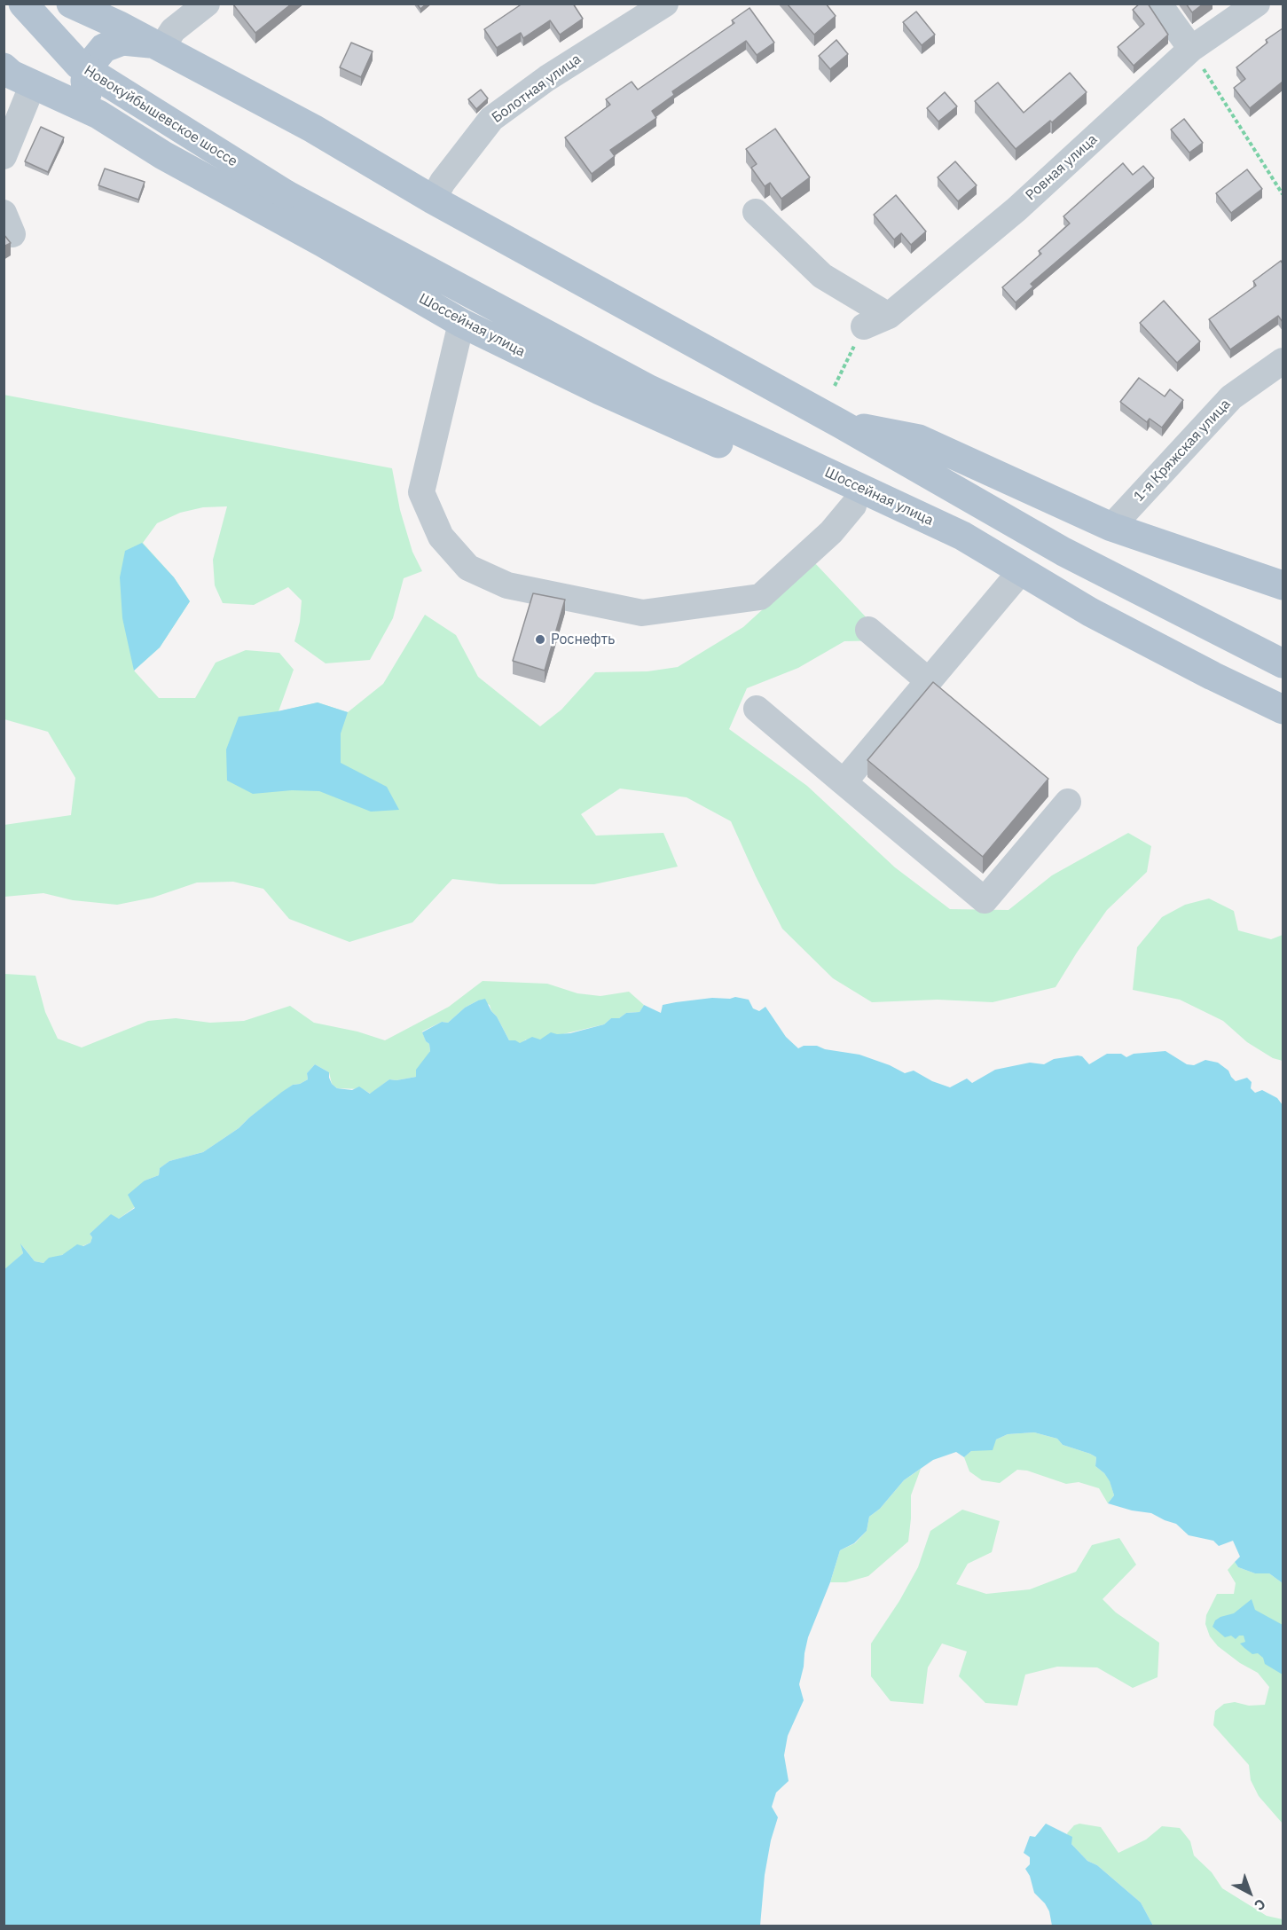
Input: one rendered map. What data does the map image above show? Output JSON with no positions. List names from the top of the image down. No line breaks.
{"streets":{"main road":["Новокуйбышевское шоссе","Шоссейная улица"],"street":["Болотная улица","Ровная улица","1-я Кряжская улица"]},"crossings":[["Новокуйбышевское шоссе","Шоссейная улица"]],"places":["Роснефть"],"north":"bottom right"}
